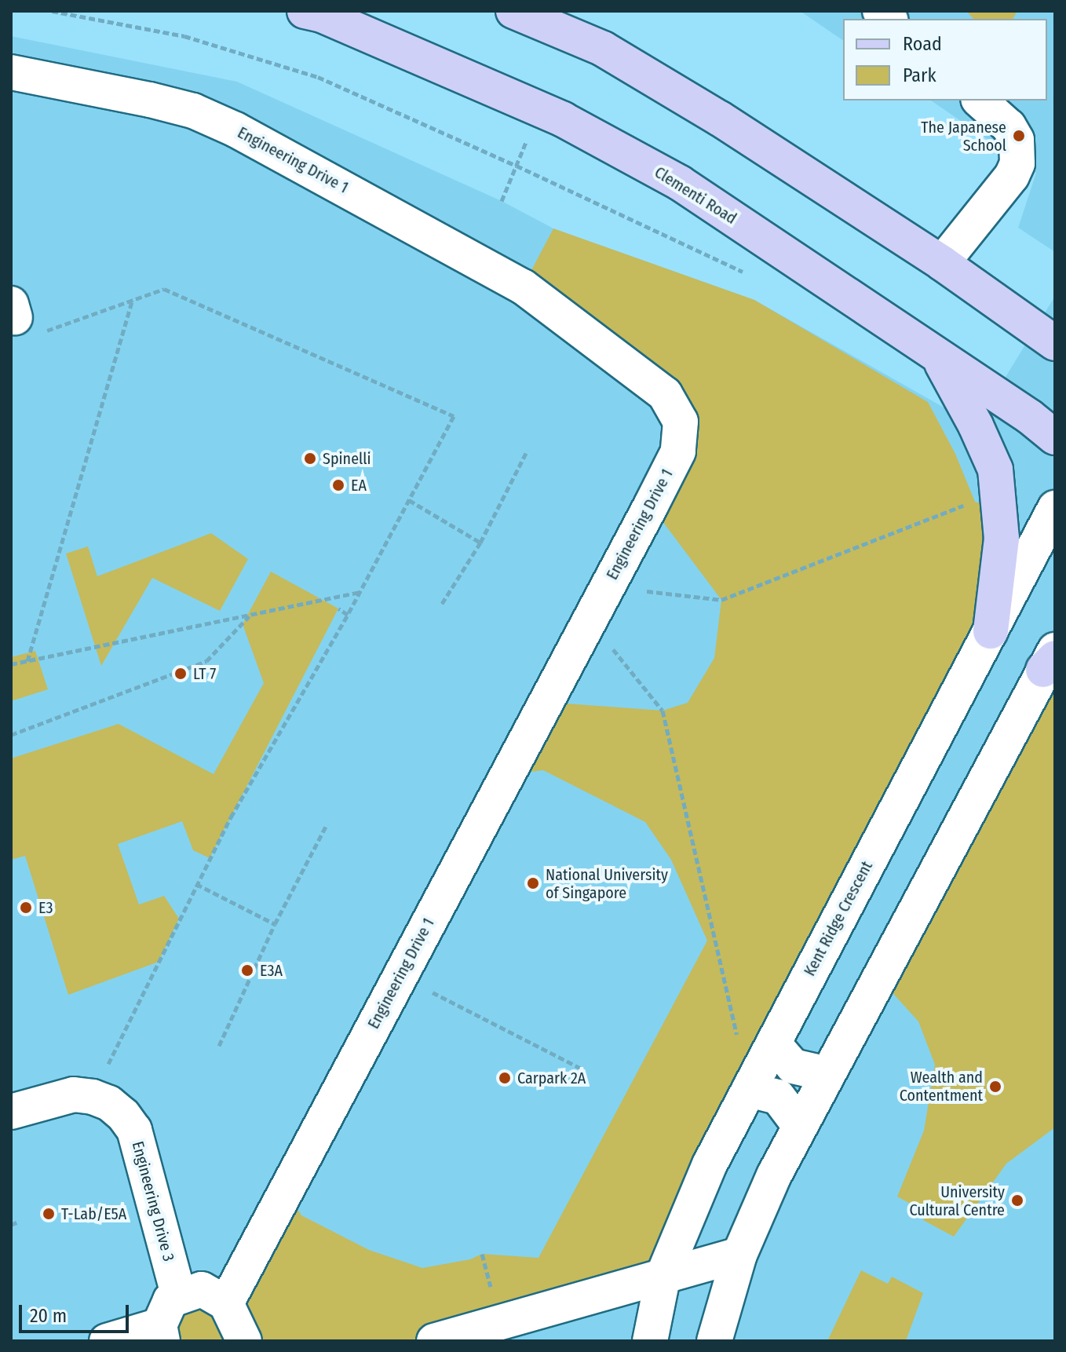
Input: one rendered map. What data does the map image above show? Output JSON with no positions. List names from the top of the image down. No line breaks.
{"streets":{"main road":["Clementi Road"],"street":["Engineering Drive 1","Kent Ridge Crescent","Engineering Drive 3"]},"places":["The Japanese School","Spinelli","EA","LT 7","National University of Singapore","E3","E3A","Carpark 2A","Wealth and Contentment","University Cultural Centre","T-Lab/E5A"],"legend":["Road","Park"],"scale_bar":"20 m"}
